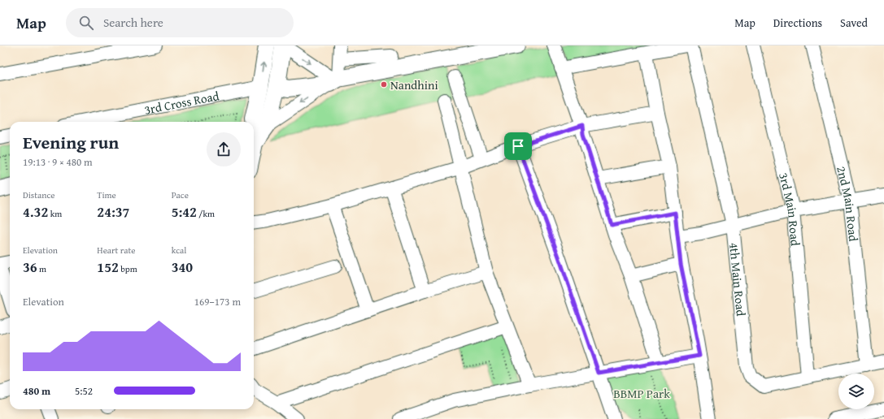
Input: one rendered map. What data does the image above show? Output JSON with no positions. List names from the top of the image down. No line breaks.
{"streets":{"street":["3rd Cross Road","2nd Main Road","3rd Main Road","4th Main Road"]},"crossings":[["2nd Main Road","4th Main Road"],["3rd Main Road","4th Main Road"]],"parks":["BBMP Park"],"places":["Nandhini"],"page":{"header":"Map","search":"Search here","nav":["Map","Directions","Saved"],"heading":["Evening run","19:13 · 9 × 480 m"],"stats":[["Distance","4.32 km"],["Time","24:37"],["Pace","5:42 /km"],["Elevation","36 m"],["Heart rate","152 bpm"],["kcal","340"]],"chart":["Elevation","169–173 m"],"list":[{"name":"480 m","note":"5:52"}]}}
